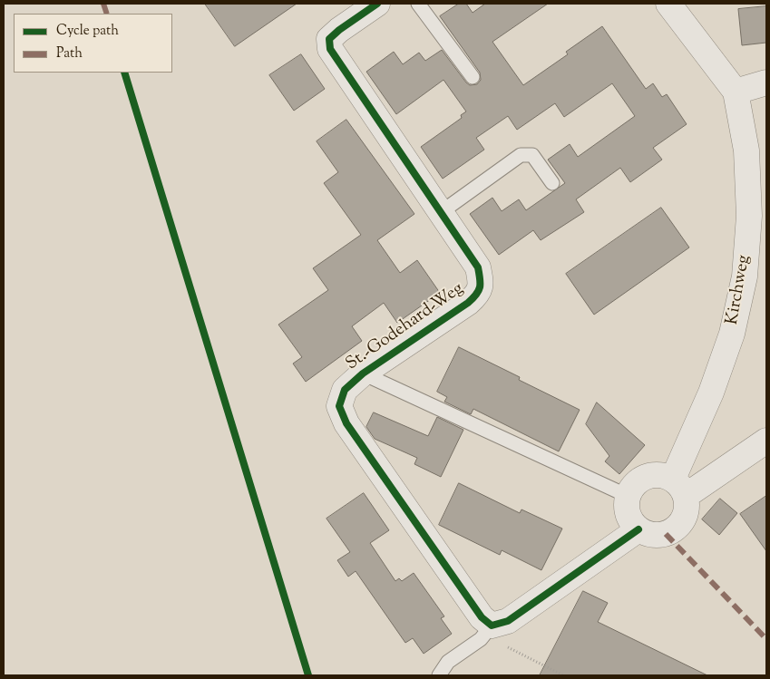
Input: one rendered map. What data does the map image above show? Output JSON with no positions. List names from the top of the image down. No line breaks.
{"streets":{"street":["Kirchweg","St.-Godehard-Weg"]},"crossings":[["Kirchweg","St.-Godehard-Weg"]],"legend":["Cycle path","Path"]}
